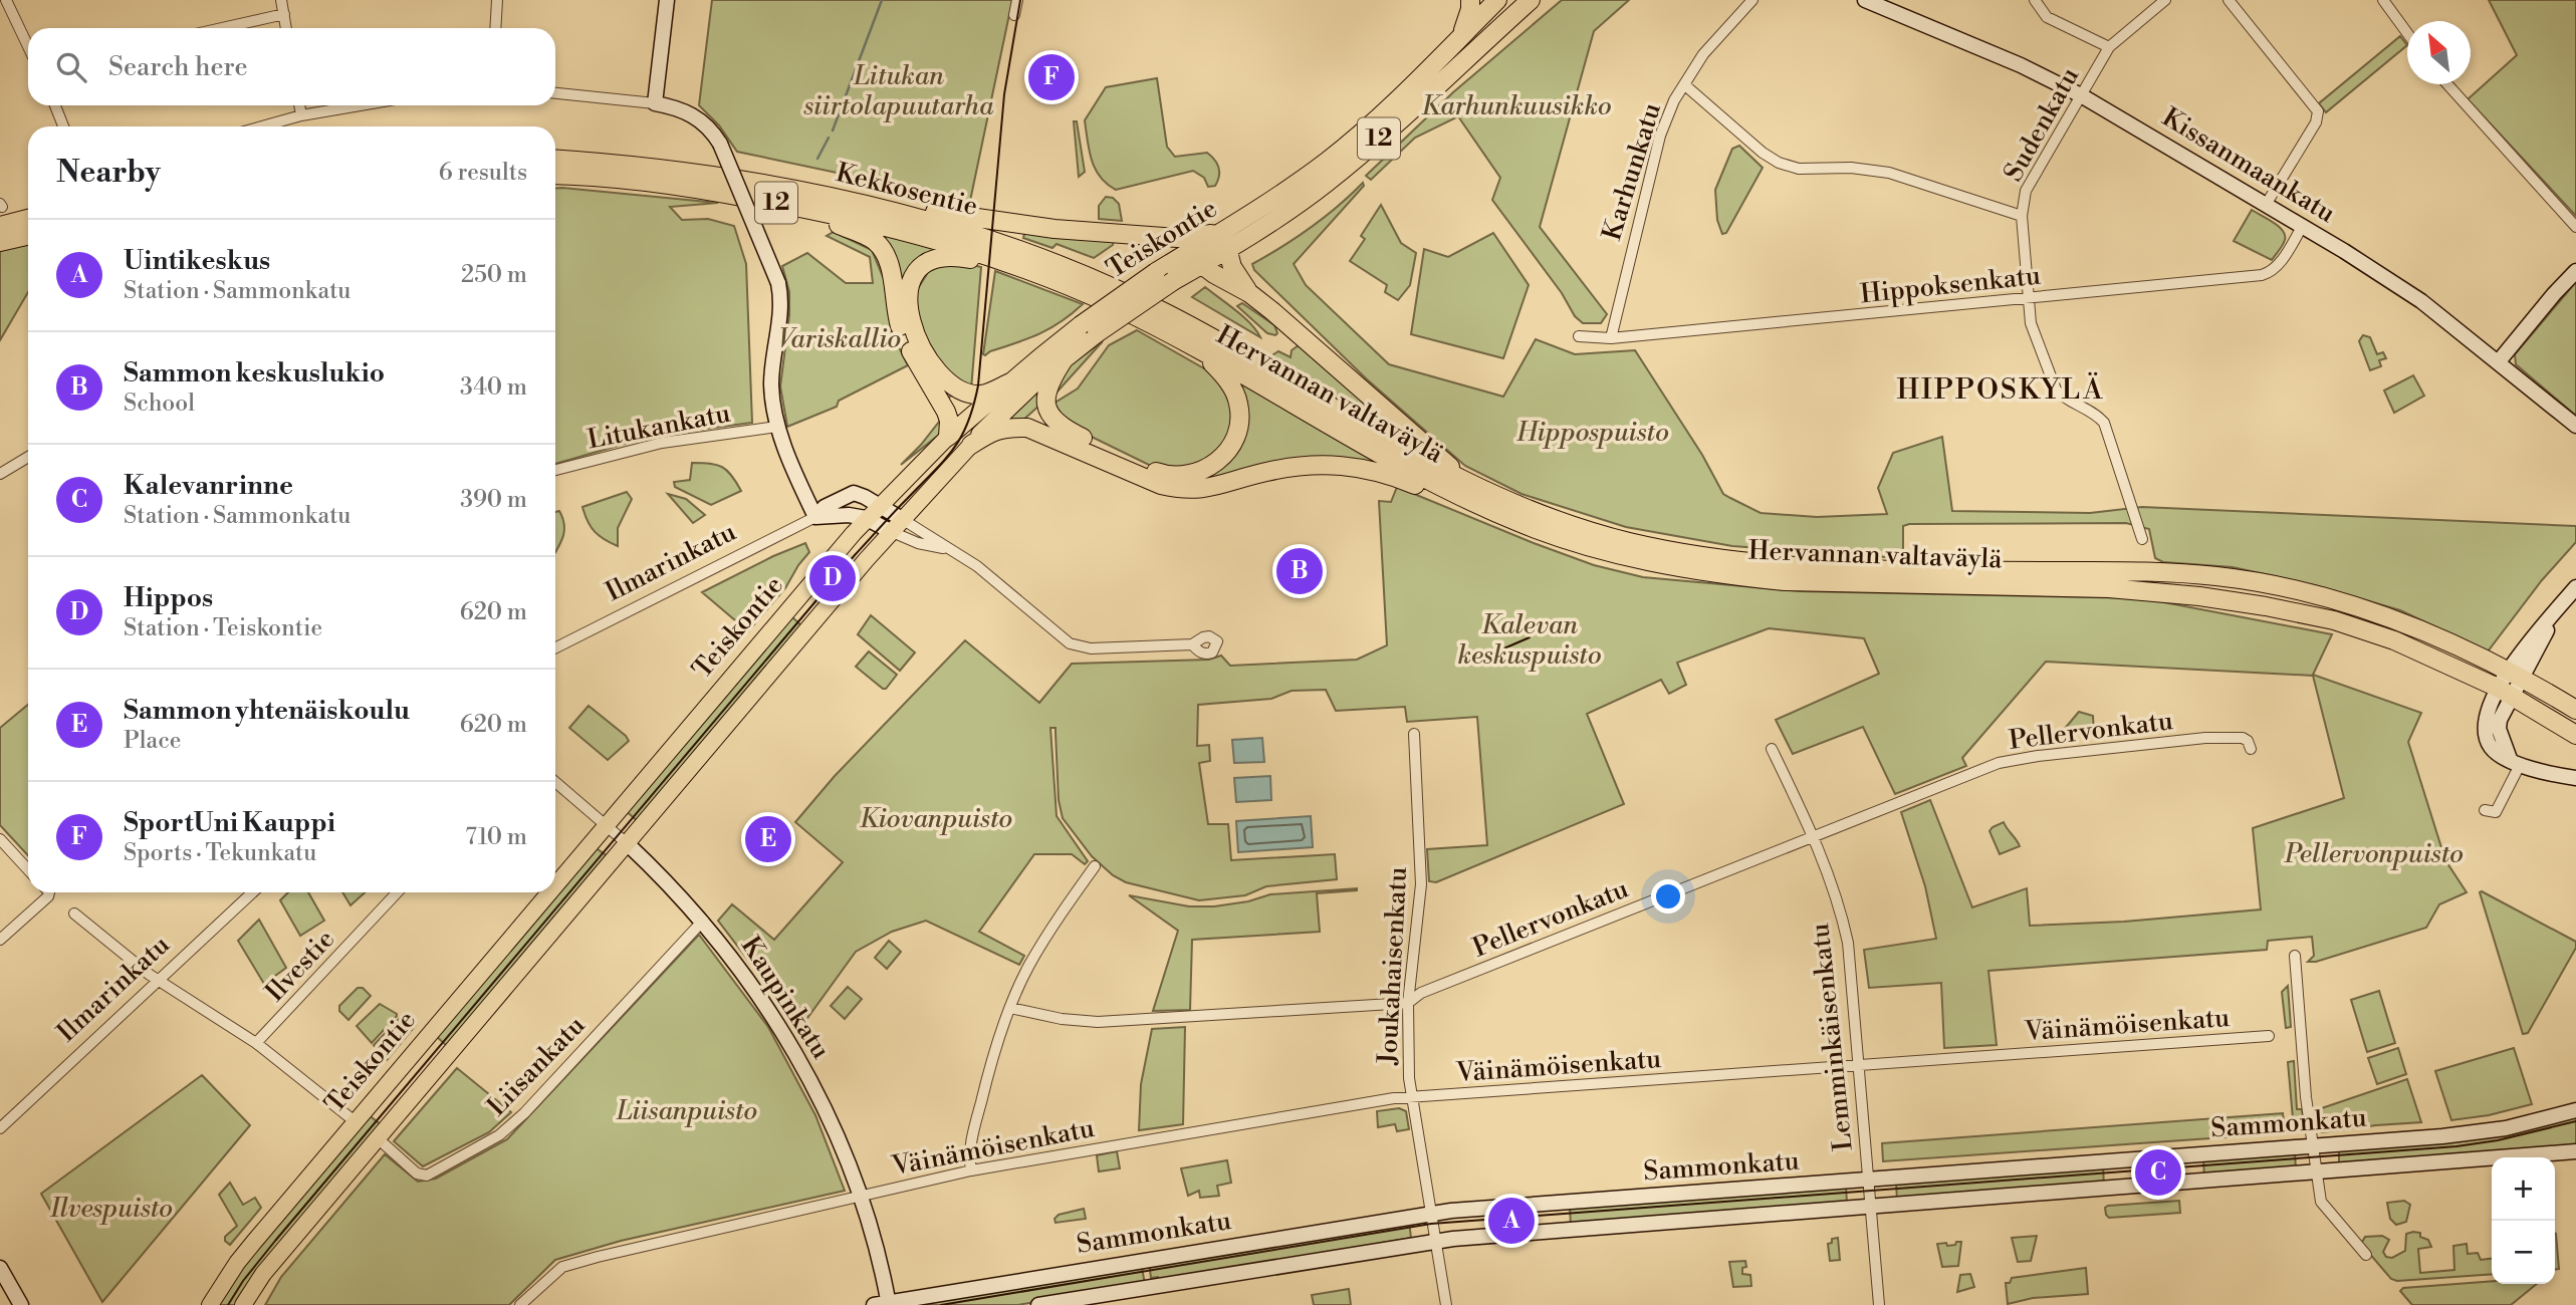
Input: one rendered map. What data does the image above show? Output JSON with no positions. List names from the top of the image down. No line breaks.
{"streets":{"highway":["12","Kekkosentie","Teiskontie","Hervannan valtaväylä"],"main road":["Kissanmaankatu","Ilmarinkatu","Kaupinkatu","Sammonkatu"],"street":["Sudenkatu","Karhunkatu","Hippoksenkatu","Litukankatu","Pellervonkatu","Ilvestie","Joukahaisenkatu","Väinämöisenkatu","Lemminkäisenkatu","Liisankatu"]},"crossings":[["Sudenkatu","Kissanmaankatu"],["Sudenkatu","Hippoksenkatu"],["12","Kekkosentie"],["12","Teiskontie"],["12","Hervannan valtaväylä"],["Kissanmaankatu","Hippoksenkatu"],["Karhunkatu","Hippoksenkatu"],["Kekkosentie","Hervannan valtaväylä"],["Teiskontie","Ilmarinkatu"],["Teiskontie","Kaupinkatu"],["Teiskontie","Liisankatu"],["Pellervonkatu","Joukahaisenkatu"],["Pellervonkatu","Lemminkäisenkatu"],["Joukahaisenkatu","Väinämöisenkatu"],["Joukahaisenkatu","Sammonkatu"],["Kaupinkatu","Väinämöisenkatu"],["Kaupinkatu","Liisankatu"],["Kaupinkatu","Sammonkatu"],["Väinämöisenkatu","Lemminkäisenkatu"],["Lemminkäisenkatu","Sammonkatu"]],"districts":["HIPPOSKYLÄ"],"parks":["Litukan siirtolapuutarha","Karhunkuusikko","Variskallio","Hippospuisto","Kalevan keskuspuisto","Kiovanpuisto","Pellervonpuisto","Liisanpuisto","Ilvespuisto"],"north":"top left","page":{"search":"Search here","pins":["F","B","D","E","C","A"],"heading":["Nearby","6 results"],"list":[{"mark":"A","name":"Uintikeskus","note":"Station · Sammonkatu","value":"250 m"},{"mark":"B","name":"Sammon keskuslukio","note":"School","value":"340 m"},{"mark":"C","name":"Kalevanrinne","note":"Station · Sammonkatu","value":"390 m"},{"mark":"D","name":"Hippos","note":"Station · Teiskontie","value":"620 m"},{"mark":"E","name":"Sammon yhtenäiskoulu","note":"Place","value":"620 m"},{"mark":"F","name":"SportUni Kauppi","note":"Sports · Tekunkatu","value":"710 m"}],"map_buttons":["+","−"]}}
